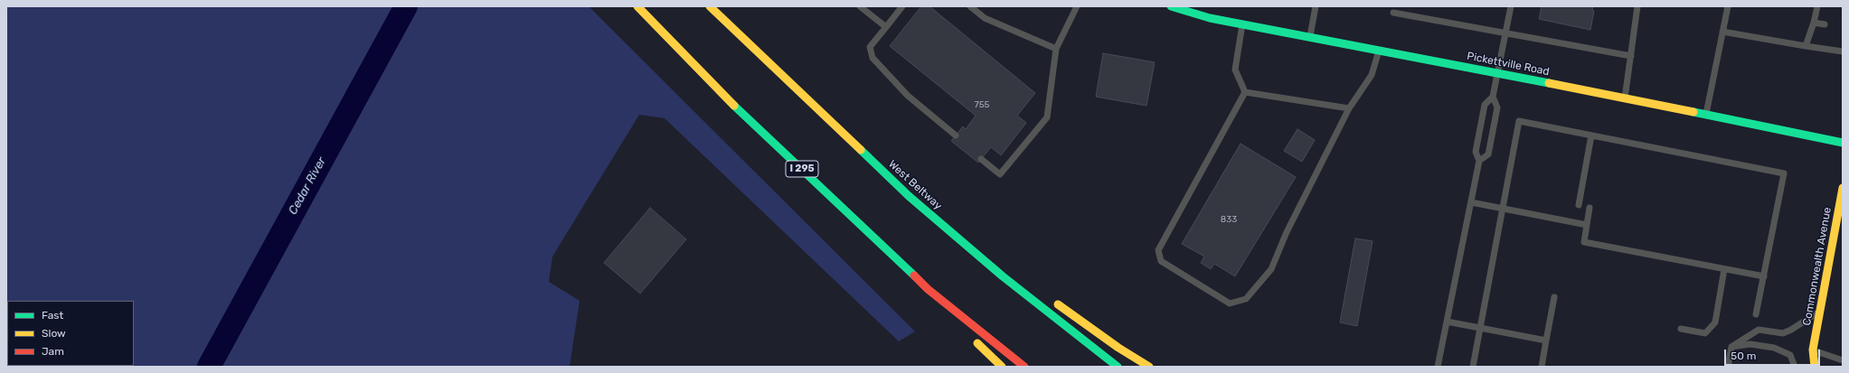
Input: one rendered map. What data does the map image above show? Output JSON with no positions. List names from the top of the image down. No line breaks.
{"streets":{"main road":["Pickettville Road","I 295","West Beltway","Commonwealth Avenue"]},"water":["Cedar River"],"house_numbers":["755","833"],"legend":["Fast","Slow","Jam"],"scale_bar":"50 m"}
